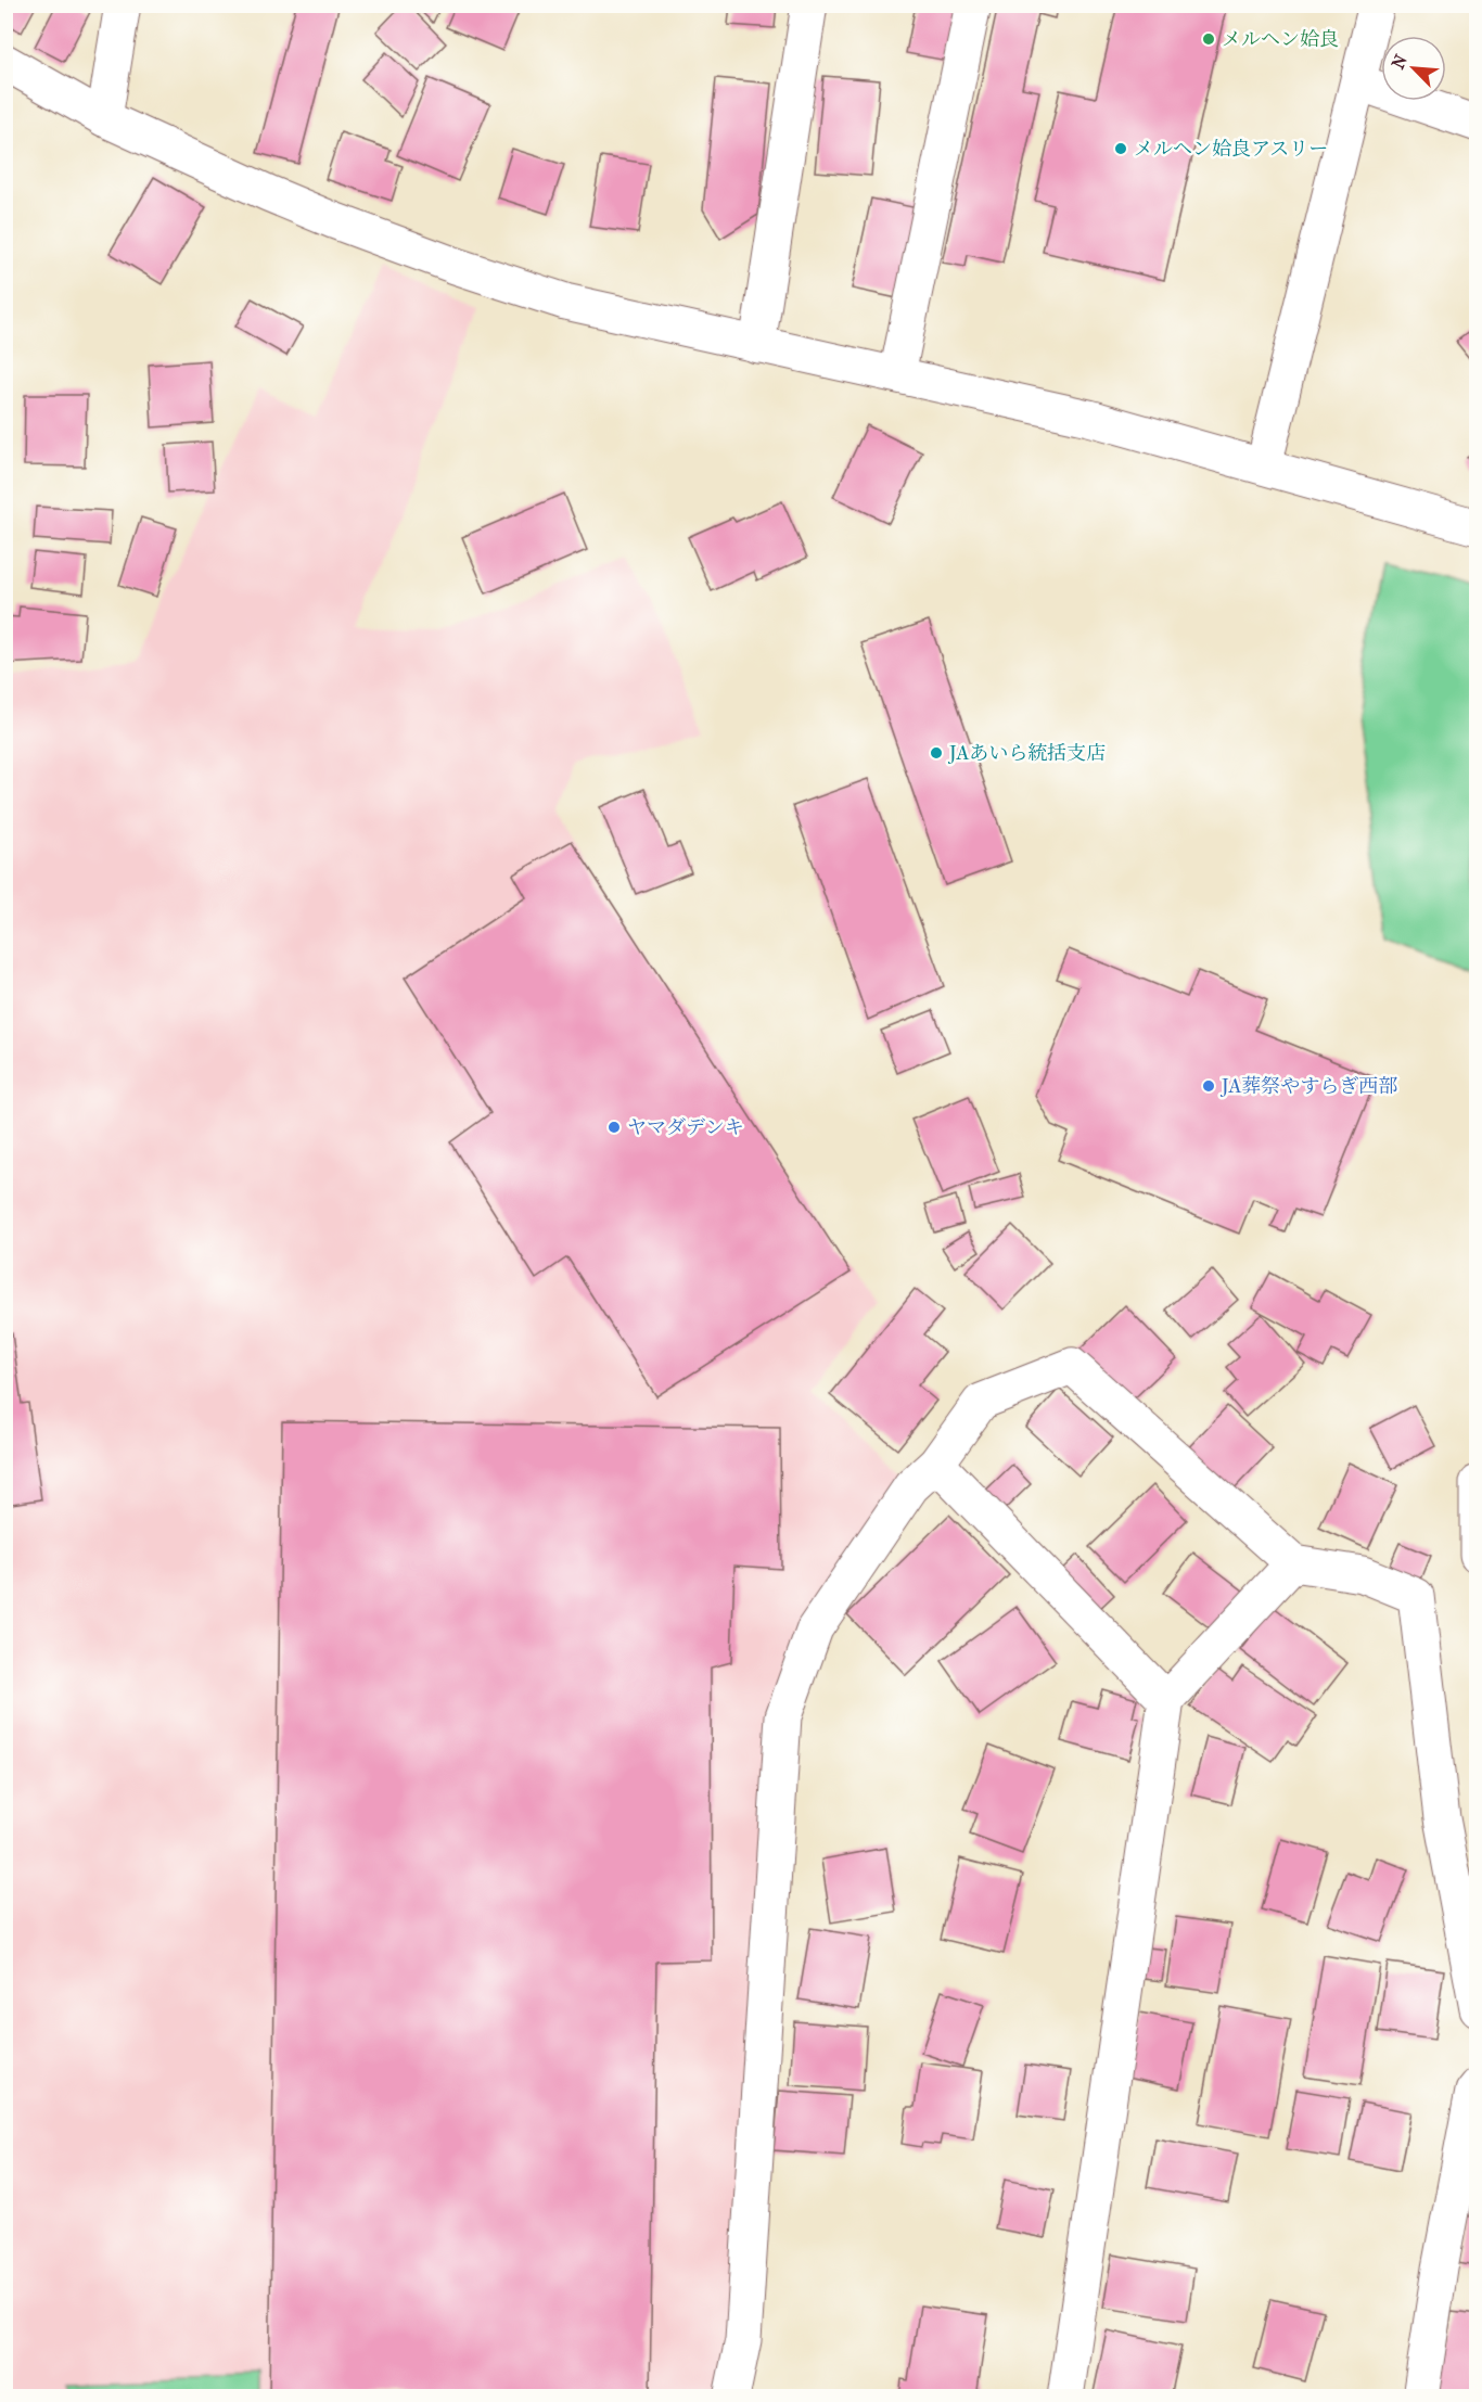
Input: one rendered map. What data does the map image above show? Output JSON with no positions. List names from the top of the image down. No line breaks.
{"places":["メルヘン姶良","メルヘン姶良アスリー","JAあいら統括支店","JA葬祭やすらぎ西部","ヤマダデンキ"],"north":"top left"}
